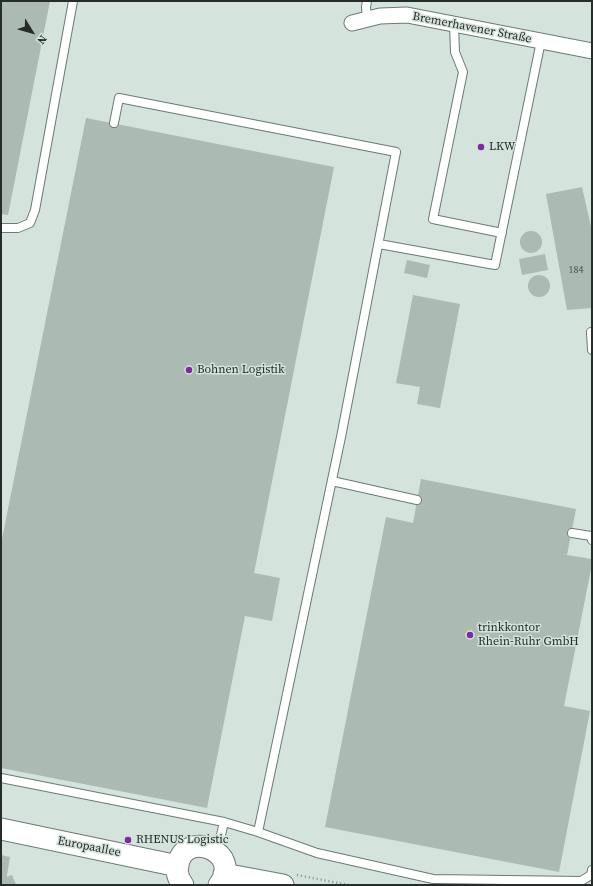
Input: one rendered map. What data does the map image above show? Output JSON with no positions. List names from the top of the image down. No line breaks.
{"streets":{"main road":["Europaallee"],"street":["Bremerhavener Straße"]},"places":["LKW","Bohnen Logistik","trinkkontor Rhein-Ruhr GmbH","RHENUS Logistic"],"house_numbers":["184"],"north":"bottom right"}
